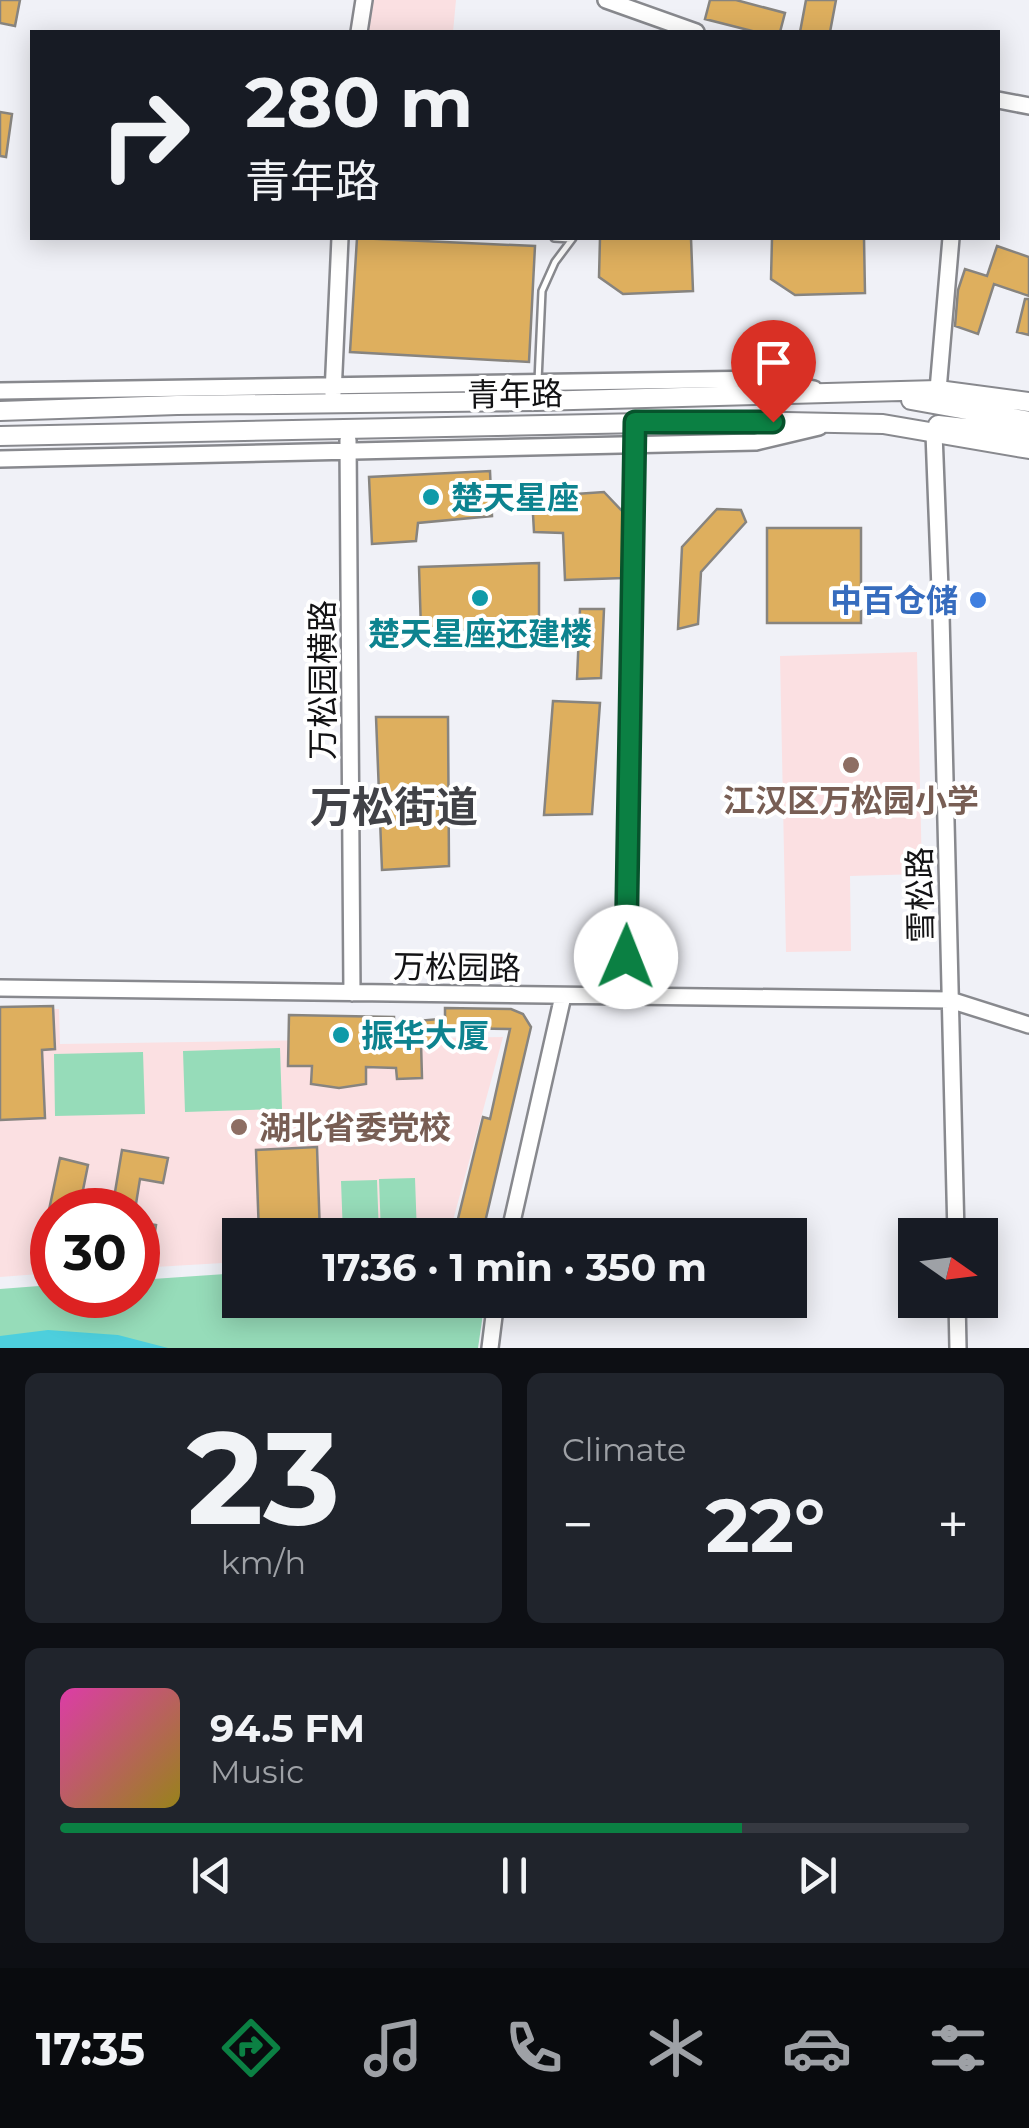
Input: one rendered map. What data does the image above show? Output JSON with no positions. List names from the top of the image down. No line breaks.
{"streets":{"main road":["青年路"],"street":["万松园横路","雪松路","万松园路"]},"crossings":[["青年路","万松园横路"],["青年路","雪松路"],["万松园横路","万松园路"],["雪松路","万松园路"]],"districts":["万松街道"],"places":["楚天星座","楚天星座还建楼","中百仓储","江汉区万松园小学","振华大厦","湖北省委党校"],"north":"right","page":{"turn":["280 m","青年路"],"limit":"30","trip":"17:36 · 1 min · 350 m","tile":[["23","km/h"],"Climate"],"heat":["−","22°","+"],"song":["94.5 FM","Music"],"tabs":"17:35"}}
